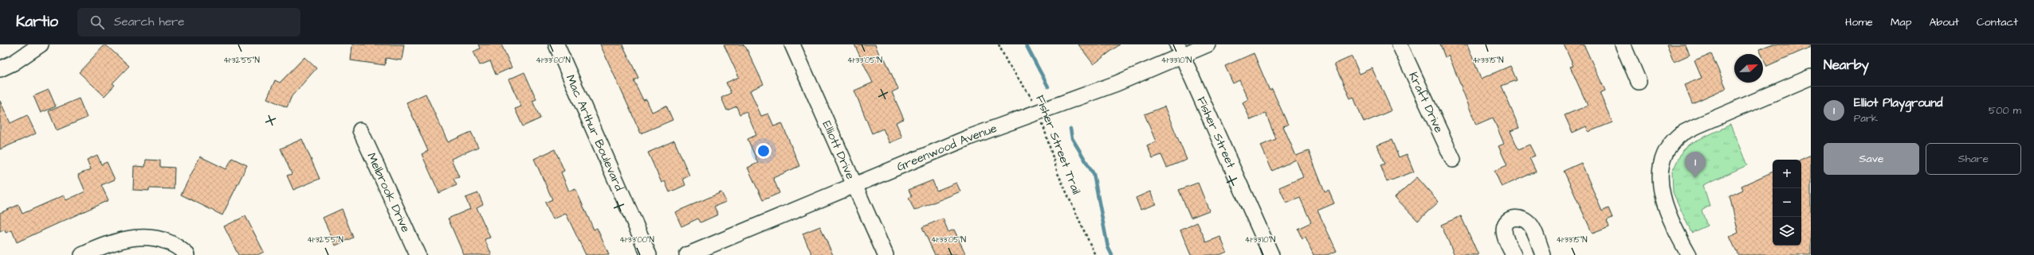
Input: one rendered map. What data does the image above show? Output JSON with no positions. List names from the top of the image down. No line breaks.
{"streets":{"street":["Kraft Drive","Mac Arthur Boulevard","Fisher Street","Greenwood Avenue","Elliott Drive","Melbrook Drive"],"path":["Fisher Street Trail"]},"crossings":[["Fisher Street","Greenwood Avenue"],["Fisher Street Trail","Greenwood Avenue"],["Greenwood Avenue","Elliott Drive"]],"north":"top right","page":{"header":"Kartio","search":"Search here","nav":["Home","Map","About","Contact"],"heading":"Nearby","list":[{"mark":"1","name":"Elliot Playground","note":"Park","value":"500 m"}],"buttons":["Save","Share"],"pins":"1","map_buttons":["+","−"]},"coordinates":["41°32'55\"N","41°33'00\"N","41°33'05\"N","41°33'10\"N","41°33'15\"N"]}
